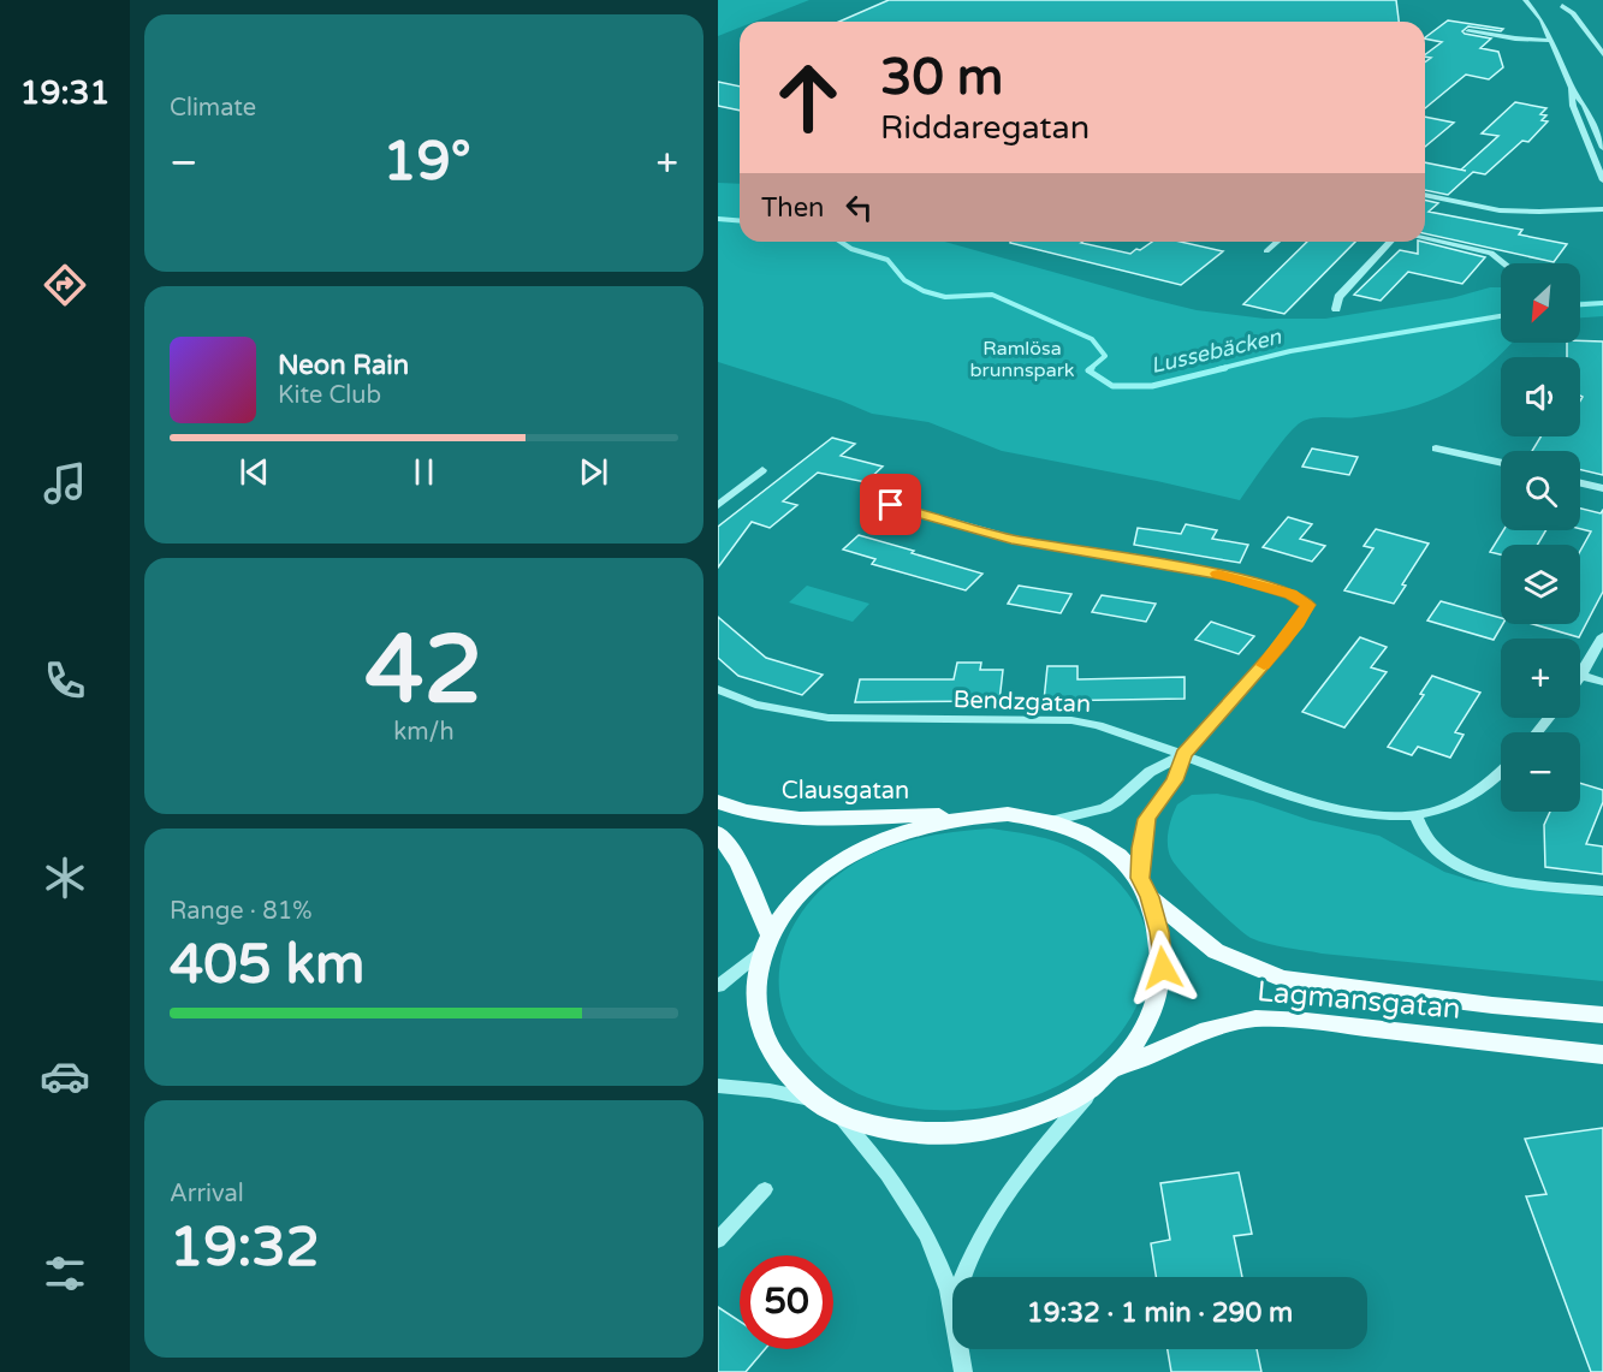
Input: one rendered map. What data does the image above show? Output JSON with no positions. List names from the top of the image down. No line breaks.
{"streets":{"main road":["Clausgatan","Lagmansgatan"],"street":["Bendzgatan"]},"crossings":[["Clausgatan","Lagmansgatan"]],"water":["Lussebäcken"],"parks":["Ramlösa brunnspark"],"north":"bottom left","page":{"tabs":"19:31","tile":["Climate",["42","km/h"],["Range · 81%","405 km"],["Arrival","19:32"]],"turn":["30 m","Riddaregatan"],"heat":["−","19°","+"],"then":"Then","map_buttons":["+","−"],"song":["Neon Rain","Kite Club"],"limit":"50","trip":"19:32 · 1 min · 290 m"}}
